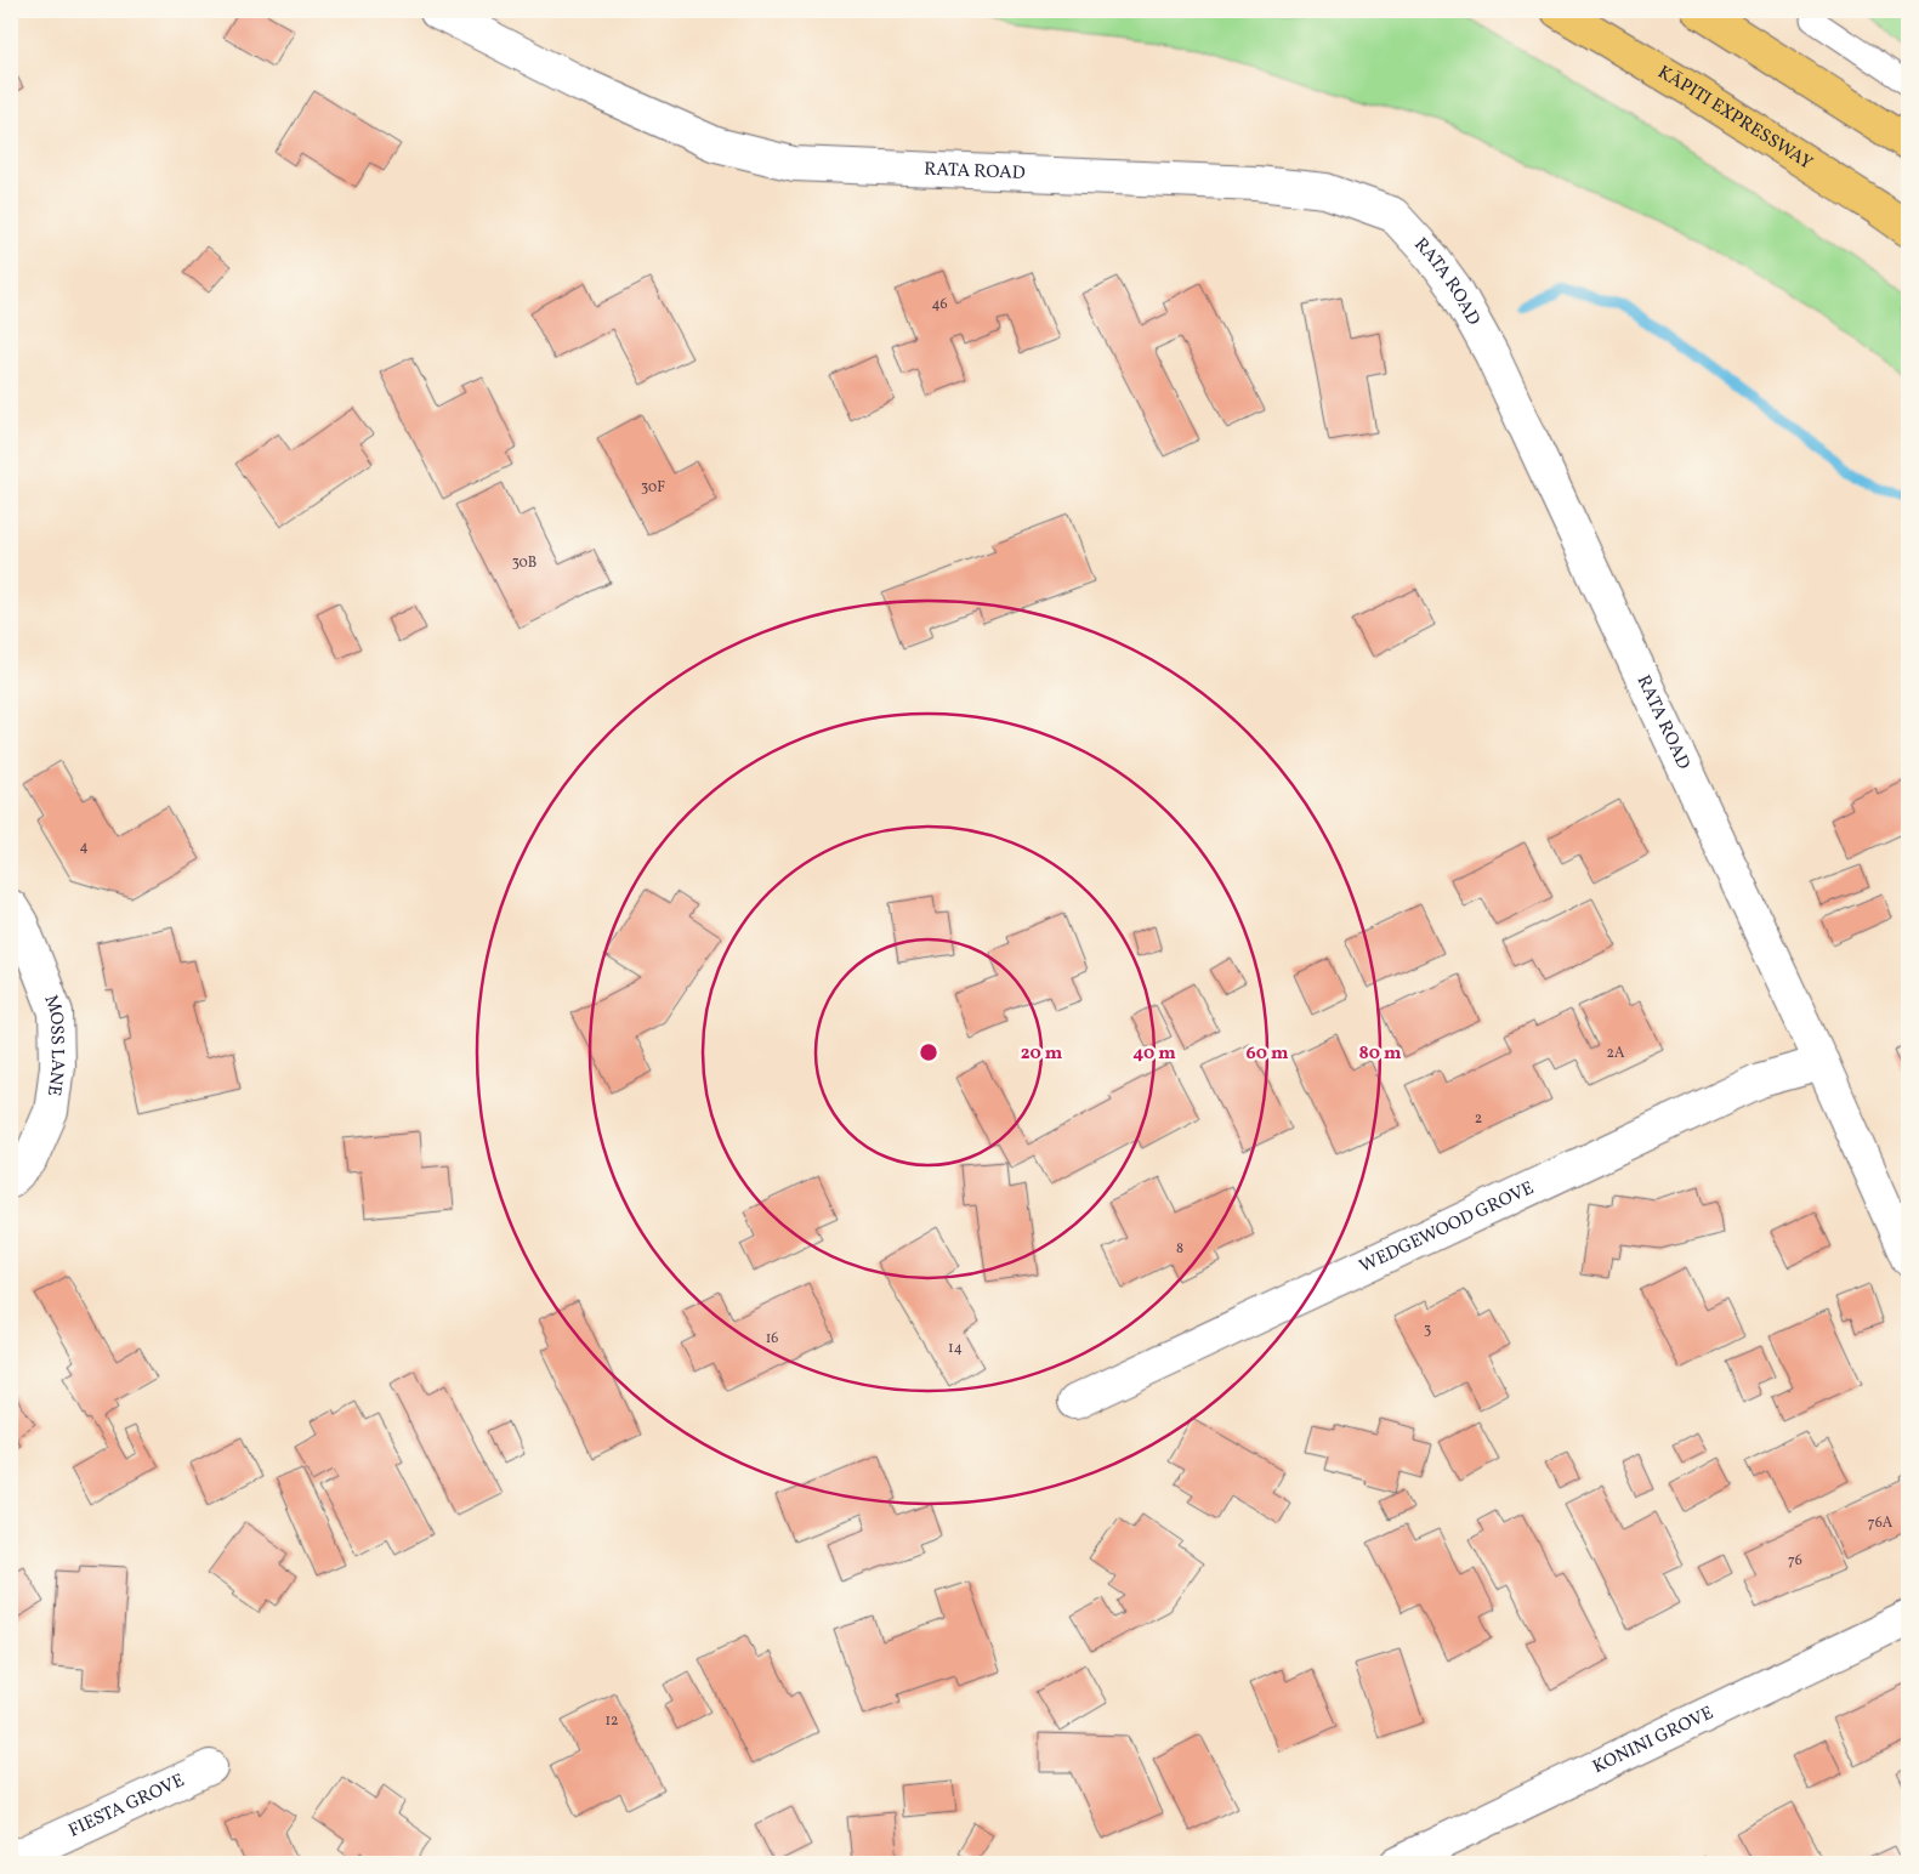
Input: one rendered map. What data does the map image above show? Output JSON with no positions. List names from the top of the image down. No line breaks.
{"streets":{"highway":["KĀPITI EXPRESSWAY"],"street":["RATA ROAD","MOSS LANE","WEDGEWOOD GROVE","KONINI GROVE","FIESTA GROVE"]},"crossings":[["RATA ROAD","WEDGEWOOD GROVE"]],"house_numbers":["46","30F","30B","4","2A","2","8","3","16","14","76A","76","12"],"rings":["20 m","40 m","60 m","80 m"]}
